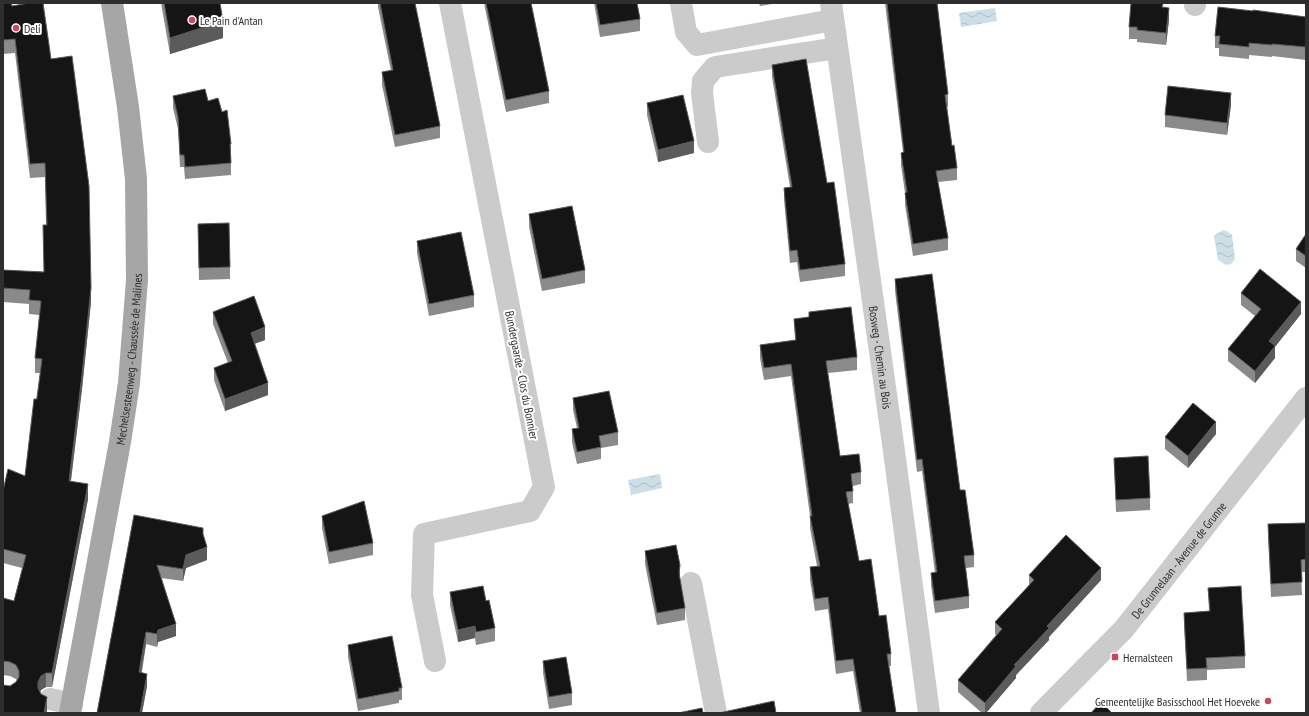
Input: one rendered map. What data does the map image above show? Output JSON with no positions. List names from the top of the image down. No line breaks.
{"streets":{"main road":["Mechelsesteenweg - Chaussée de Malines"],"street":["Bosweg - Chemin au Bois","Bundergaarde - Clos du Bonnier","De Grunnelaan - Avenue de Grunne"]},"places":{"other":["Le Pain d'Antan","Deli","Gemeentelijke Basisschool Het Hoeveke"],"transit":["Hernalsteen"]}}
